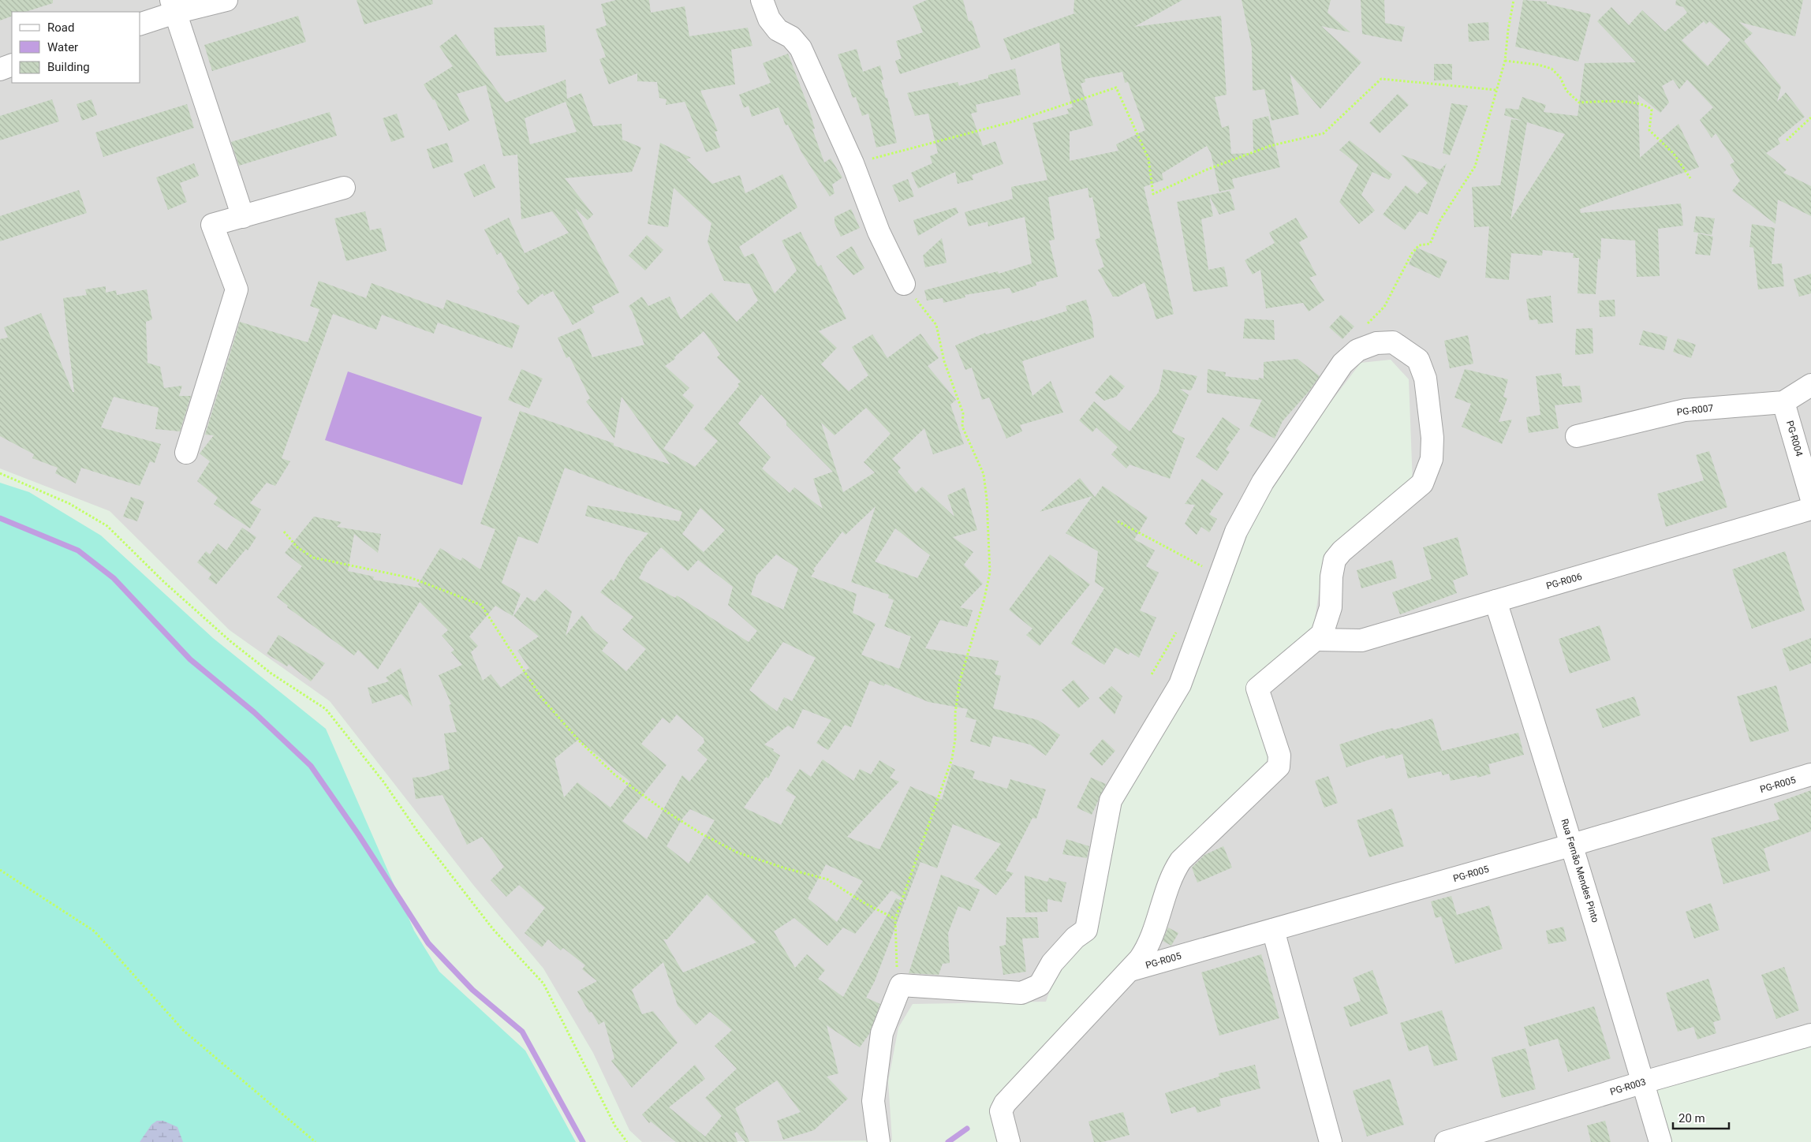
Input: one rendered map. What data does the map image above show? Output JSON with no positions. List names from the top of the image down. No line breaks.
{"streets":{"street":["PG-R007","PG-R004","PG-R006","PG-R005","Rua Fernão Mendes Pinto","PG-R003"]},"crossings":[["PG-R007","PG-R004"],["PG-R006","Rua Fernão Mendes Pinto"],["PG-R005","Rua Fernão Mendes Pinto"],["Rua Fernão Mendes Pinto","PG-R003"]],"legend":["Road","Water","Building"],"scale_bar":"20 m"}
